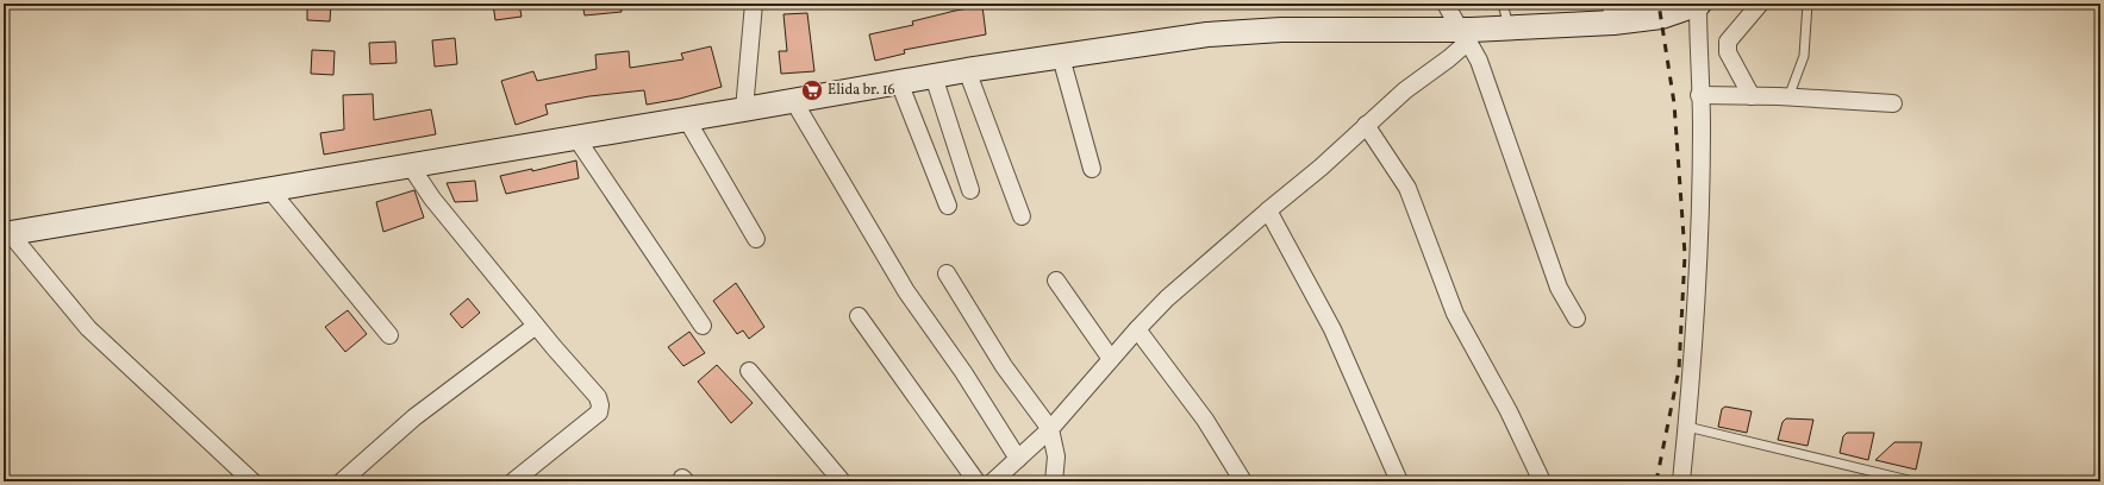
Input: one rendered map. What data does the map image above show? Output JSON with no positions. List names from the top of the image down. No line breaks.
{"places":{"supermarket":["Elida br. 16"]}}
